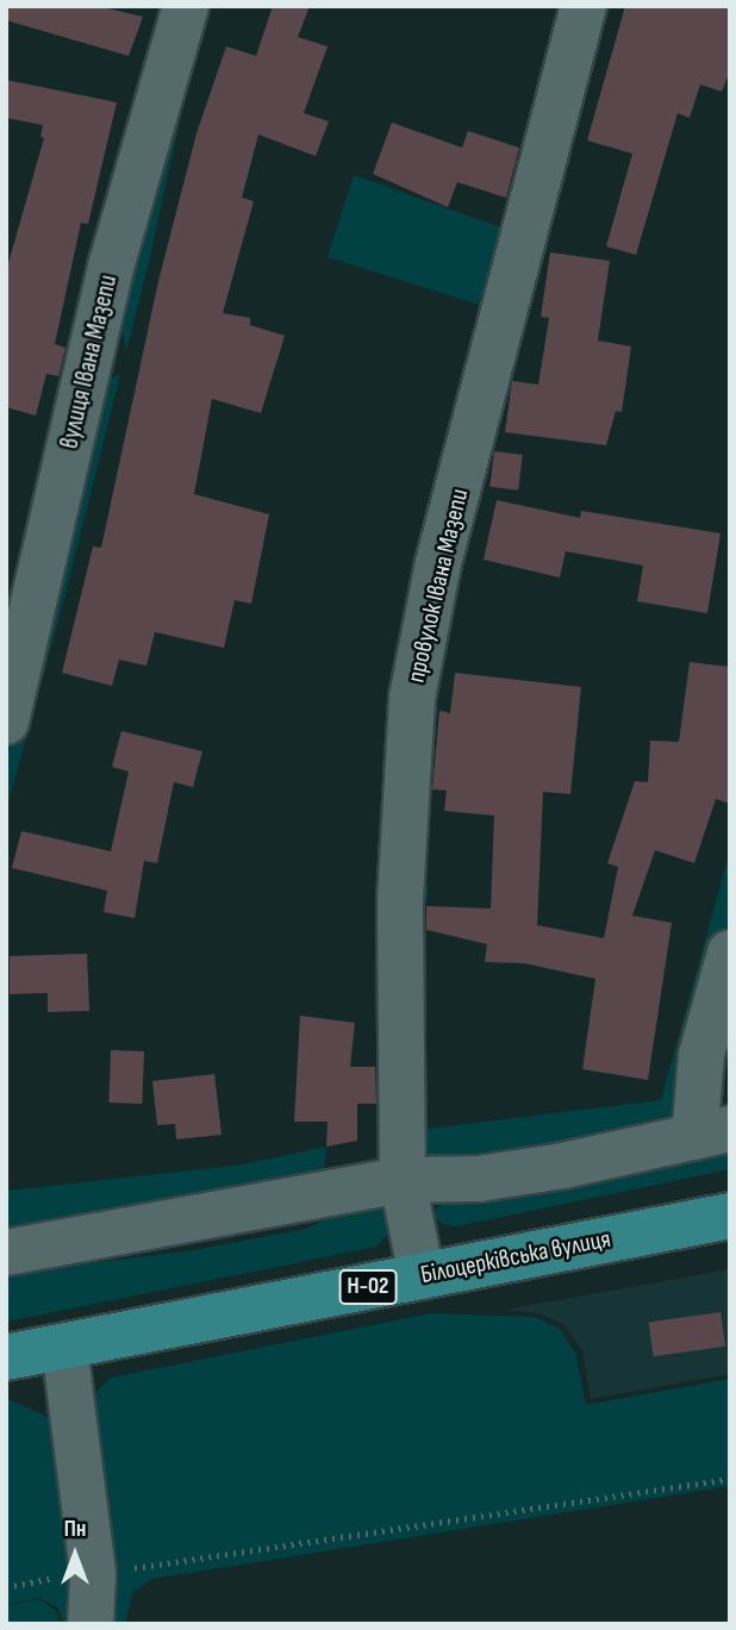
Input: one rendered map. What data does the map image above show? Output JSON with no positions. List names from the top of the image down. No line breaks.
{"streets":{"main road":["Білоцерківська вулиця","Н-02"],"street":["вулиця Івана Мазепи","провулок Івана Мазепи"]},"crossings":[["провулок Івана Мазепи","Білоцерківська вулиця"]],"north":"top"}
